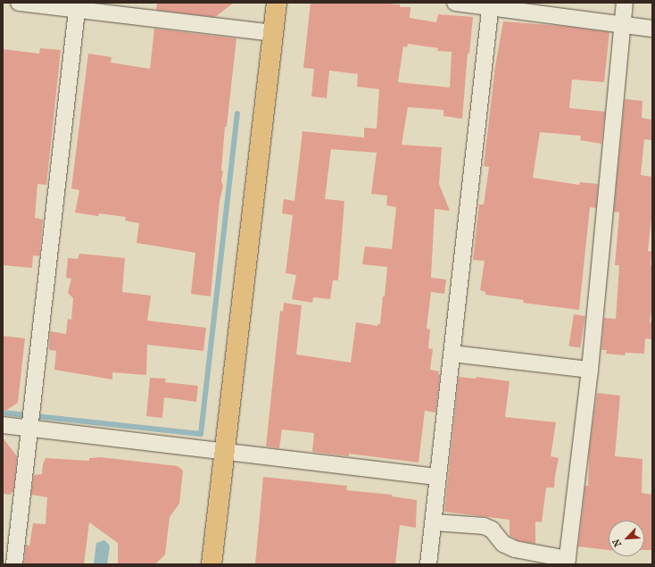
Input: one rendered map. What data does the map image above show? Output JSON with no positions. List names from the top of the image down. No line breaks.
{"north":"bottom left"}
